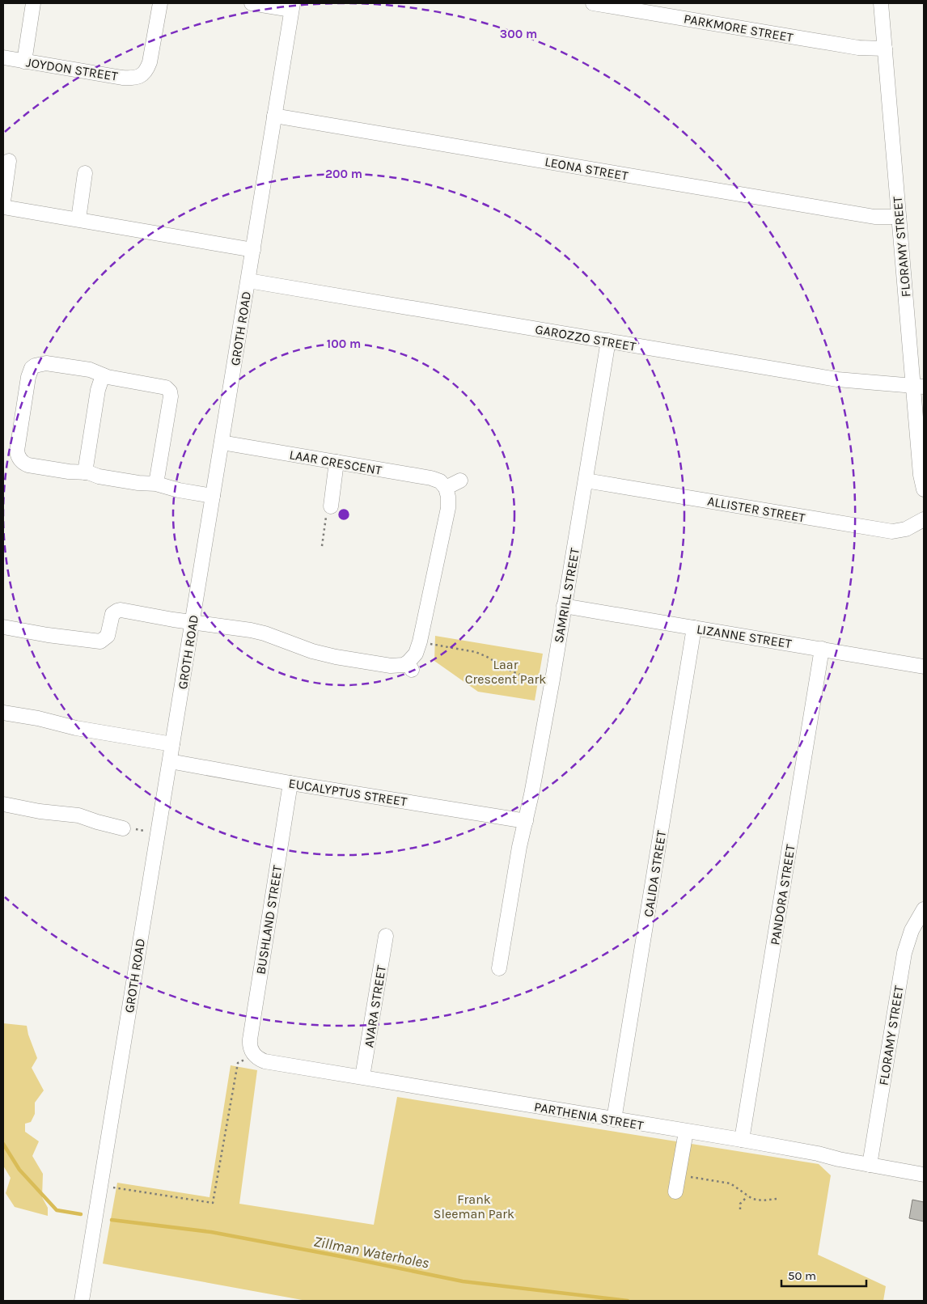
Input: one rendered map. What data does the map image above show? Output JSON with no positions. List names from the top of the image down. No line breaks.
{"streets":{"street":["PARKMORE STREET","JOYDON STREET","LEONA STREET","FLORAMY STREET","GROTH ROAD","GAROZZO STREET","LAAR CRESCENT","ALLISTER STREET","SAMRILL STREET","LIZANNE STREET","EUCALYPTUS STREET","CALIDA STREET","PANDORA STREET","BUSHLAND STREET","AVARA STREET","PARTHENIA STREET"]},"crossings":[["PARKMORE STREET","FLORAMY STREET"],["LEONA STREET","FLORAMY STREET"],["LEONA STREET","GROTH ROAD"],["FLORAMY STREET","GAROZZO STREET"],["FLORAMY STREET","PARTHENIA STREET"],["GROTH ROAD","GAROZZO STREET"],["GROTH ROAD","LAAR CRESCENT"],["GROTH ROAD","EUCALYPTUS STREET"],["GAROZZO STREET","SAMRILL STREET"],["ALLISTER STREET","SAMRILL STREET"],["SAMRILL STREET","LIZANNE STREET"],["SAMRILL STREET","EUCALYPTUS STREET"],["LIZANNE STREET","CALIDA STREET"],["LIZANNE STREET","PANDORA STREET"],["EUCALYPTUS STREET","BUSHLAND STREET"],["CALIDA STREET","PARTHENIA STREET"],["PANDORA STREET","PARTHENIA STREET"],["BUSHLAND STREET","PARTHENIA STREET"],["AVARA STREET","PARTHENIA STREET"]],"water":["Zillman Waterholes"],"parks":["Laar Crescent Park","Frank Sleeman Park"],"scale_bar":"50 m","rings":["300 m","200 m","100 m"]}
